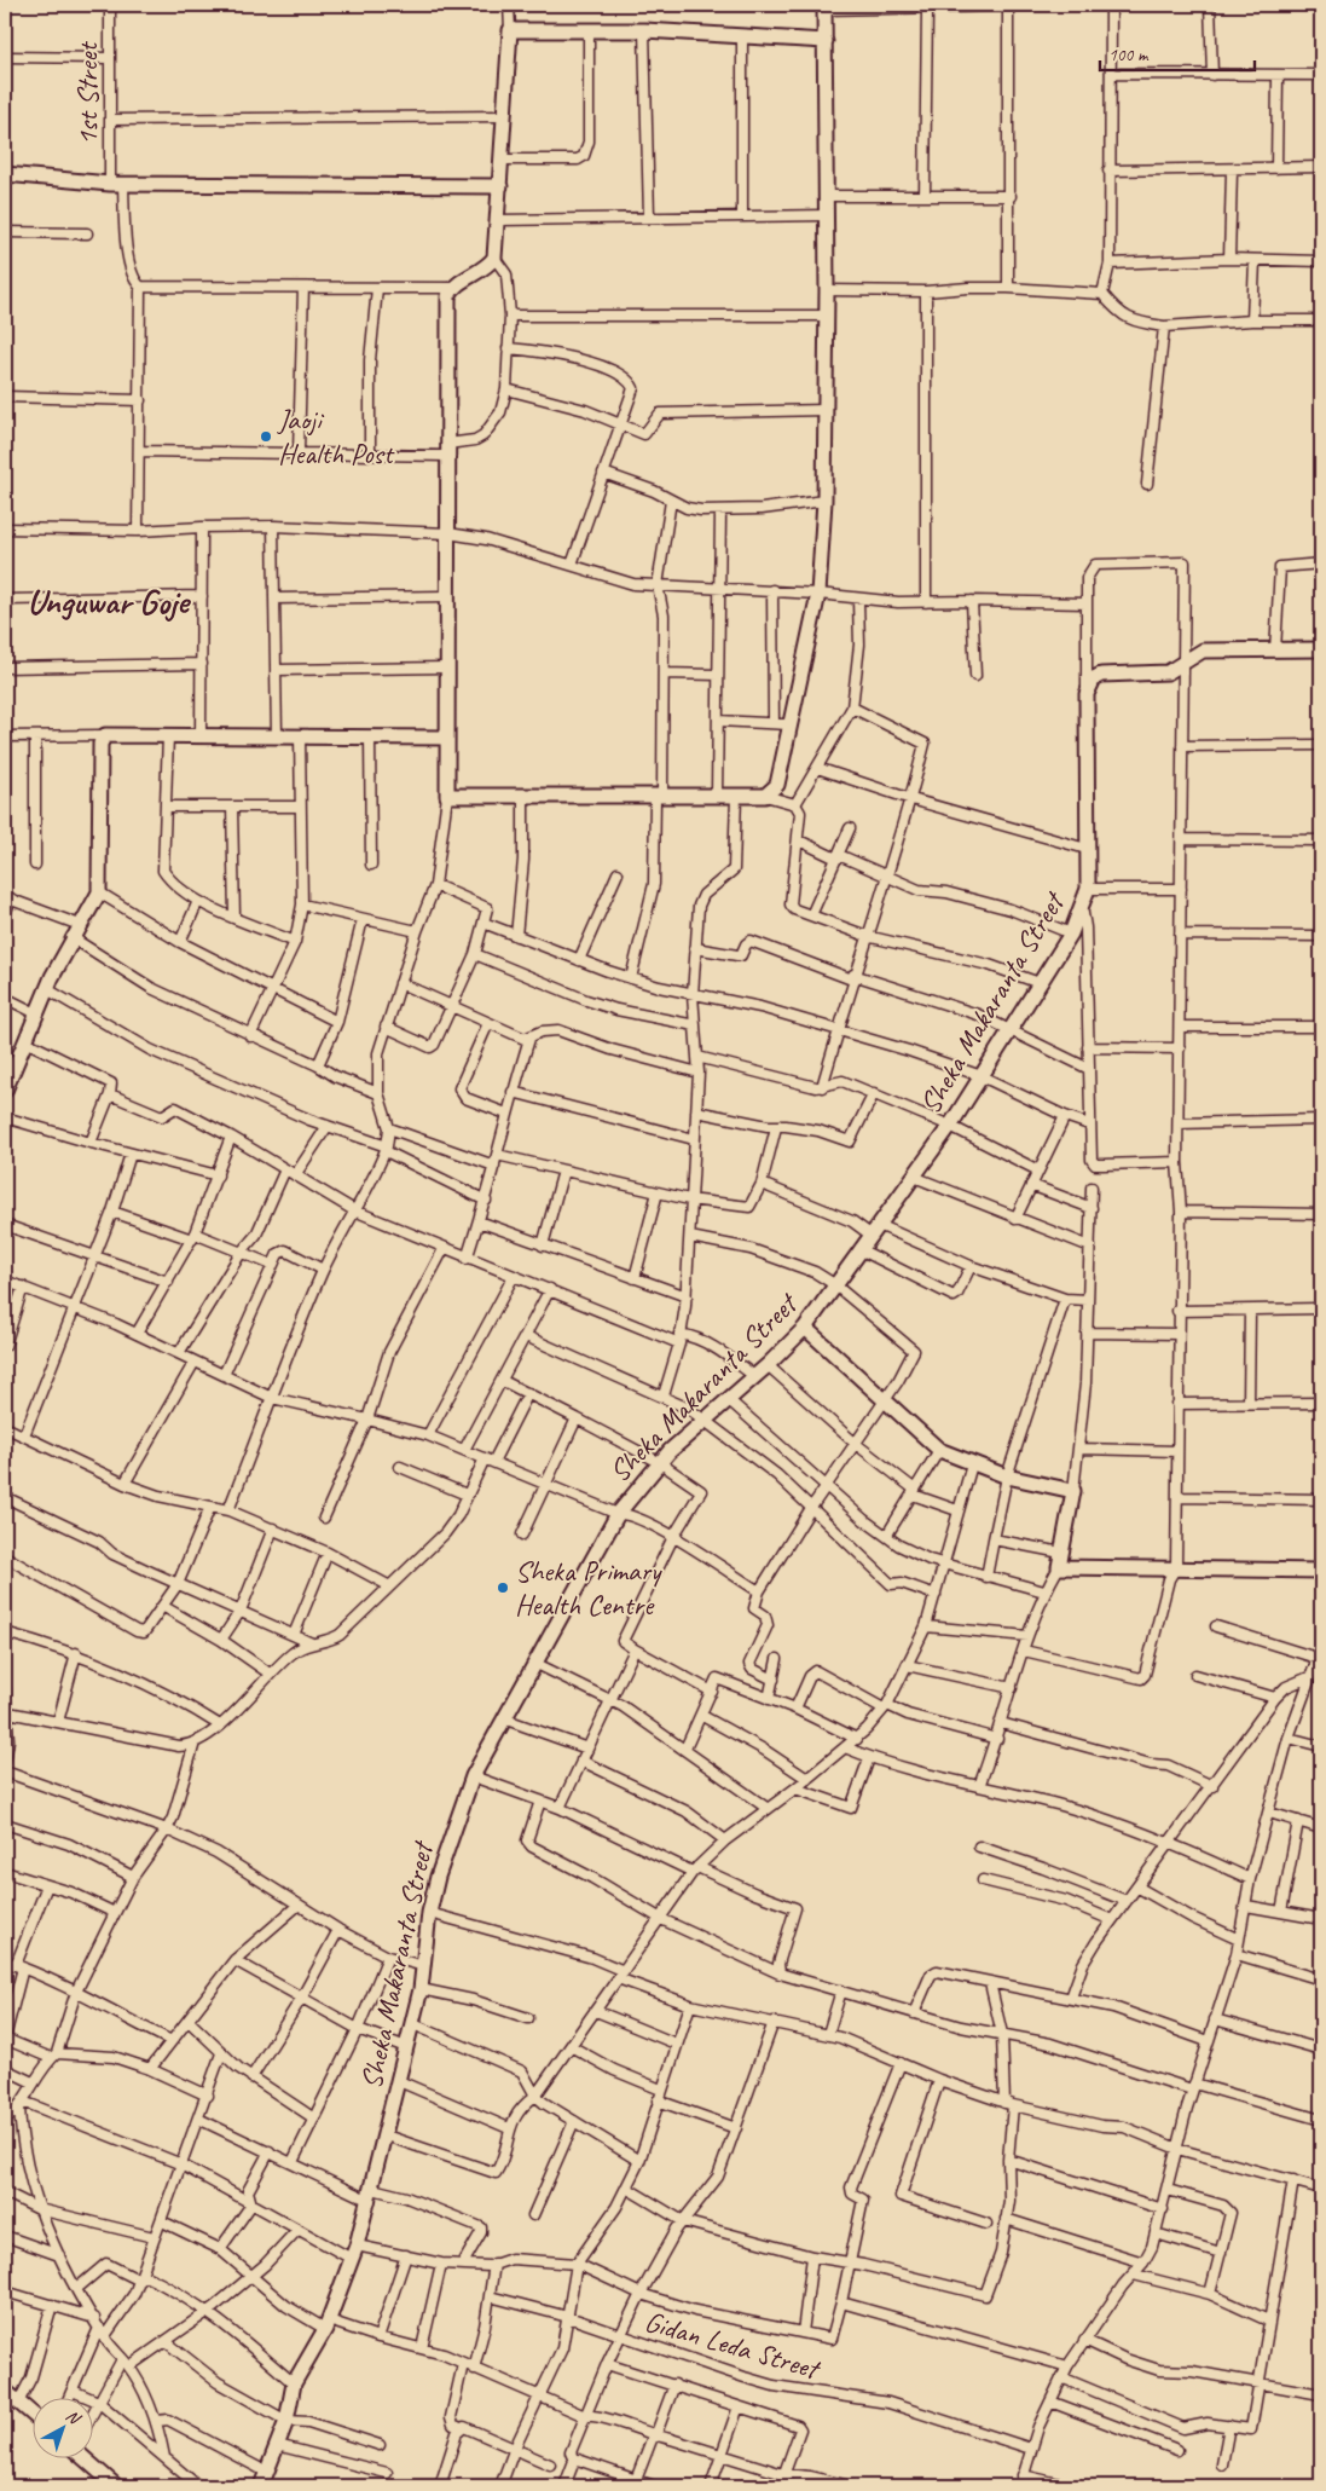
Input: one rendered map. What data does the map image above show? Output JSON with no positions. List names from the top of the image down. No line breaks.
{"streets":{"street":["1st Street","Sheka Makaranta Street","Gidan Leda Street"]},"districts":["Unguwar Goje"],"places":["Jaoji Health Post","Sheka Primary Health Centre"],"scale_bar":"100 m","north":"top right"}
